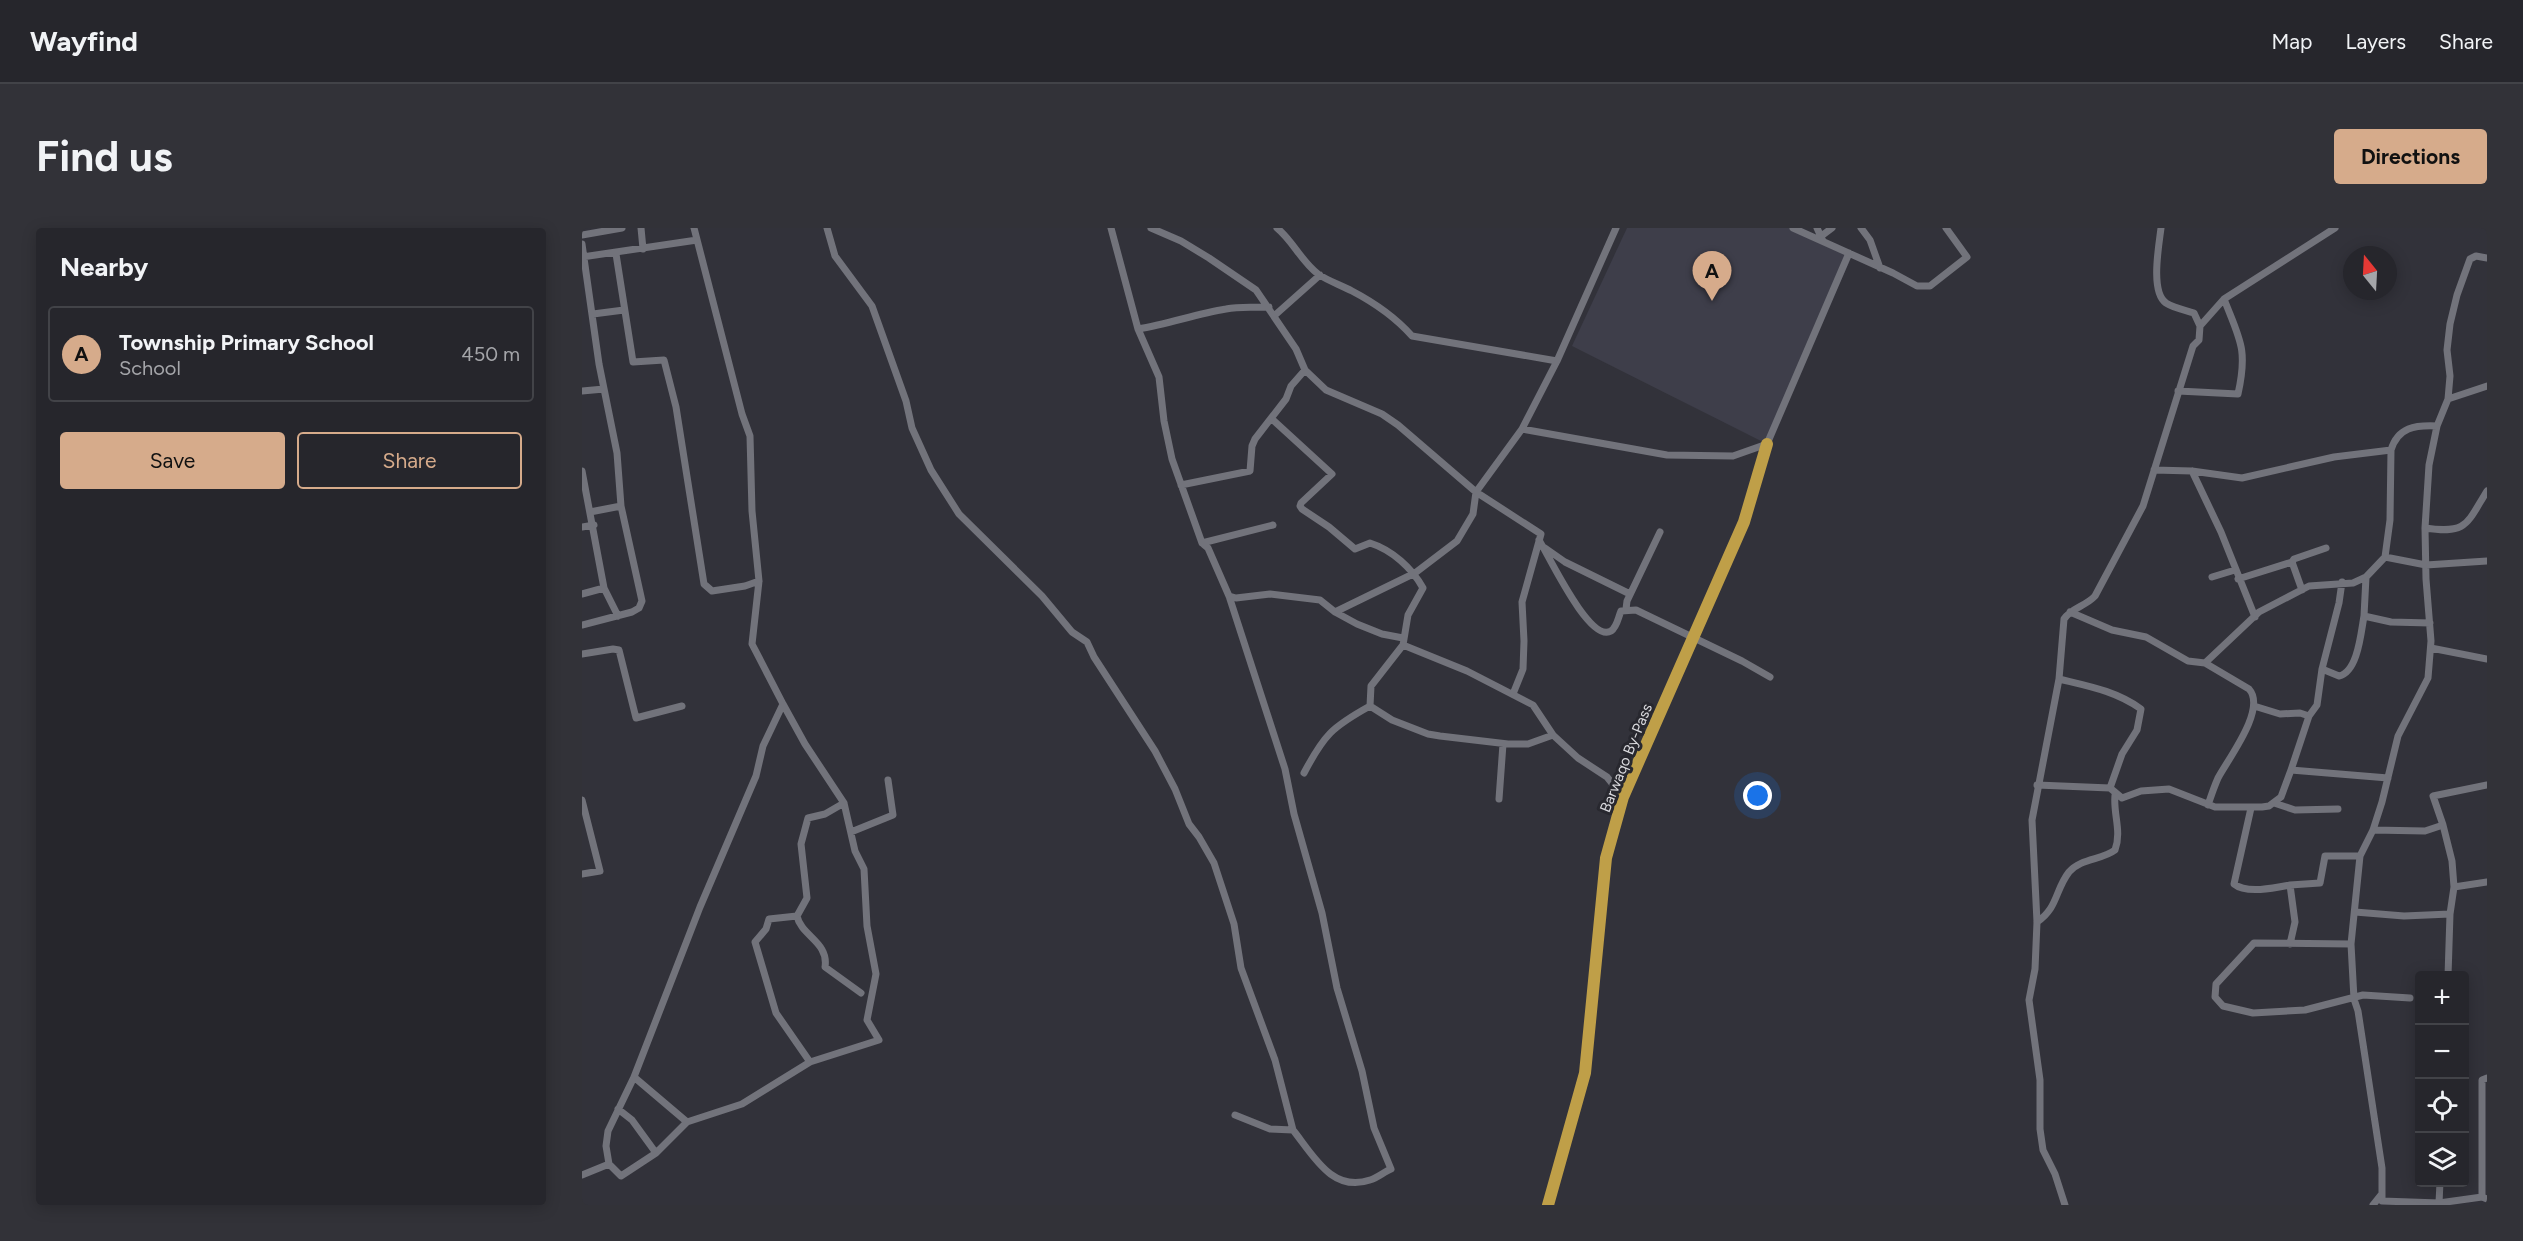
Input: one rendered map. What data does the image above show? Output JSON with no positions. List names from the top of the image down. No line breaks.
{"streets":{"highway":["Barwaqo By-Pass"]},"north":"top","page":{"header":"Wayfind","nav":["Map","Layers","Share"],"buttons":["Directions",["Save","Share"]],"title":"Find us","heading":"Nearby","pins":"A","list":[{"mark":"A","name":"Township Primary School","note":"School","value":"450 m"}],"map_buttons":["+","−"]}}
